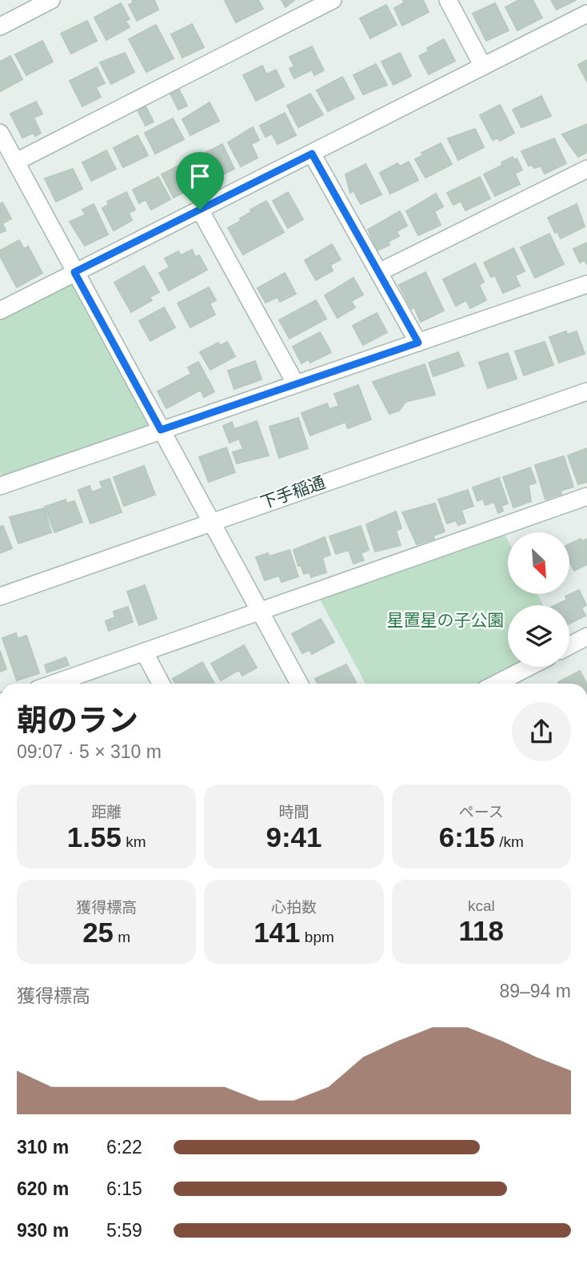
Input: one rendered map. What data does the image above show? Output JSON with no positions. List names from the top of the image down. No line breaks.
{"streets":{"street":["下手稲通"]},"parks":["星置星の子公園"],"north":"bottom right","page":{"heading":["朝のラン","09:07 · 5 × 310 m"],"stats":[["距離","1.55 km"],["時間","9:41"],["ペース","6:15 /km"],["獲得標高","25 m"],["心拍数","141 bpm"],["kcal","118"]],"chart":["獲得標高","89–94 m"],"list":[{"name":"310 m","note":"6:22"},{"name":"620 m","note":"6:15"},{"name":"930 m","note":"5:59"}]}}
